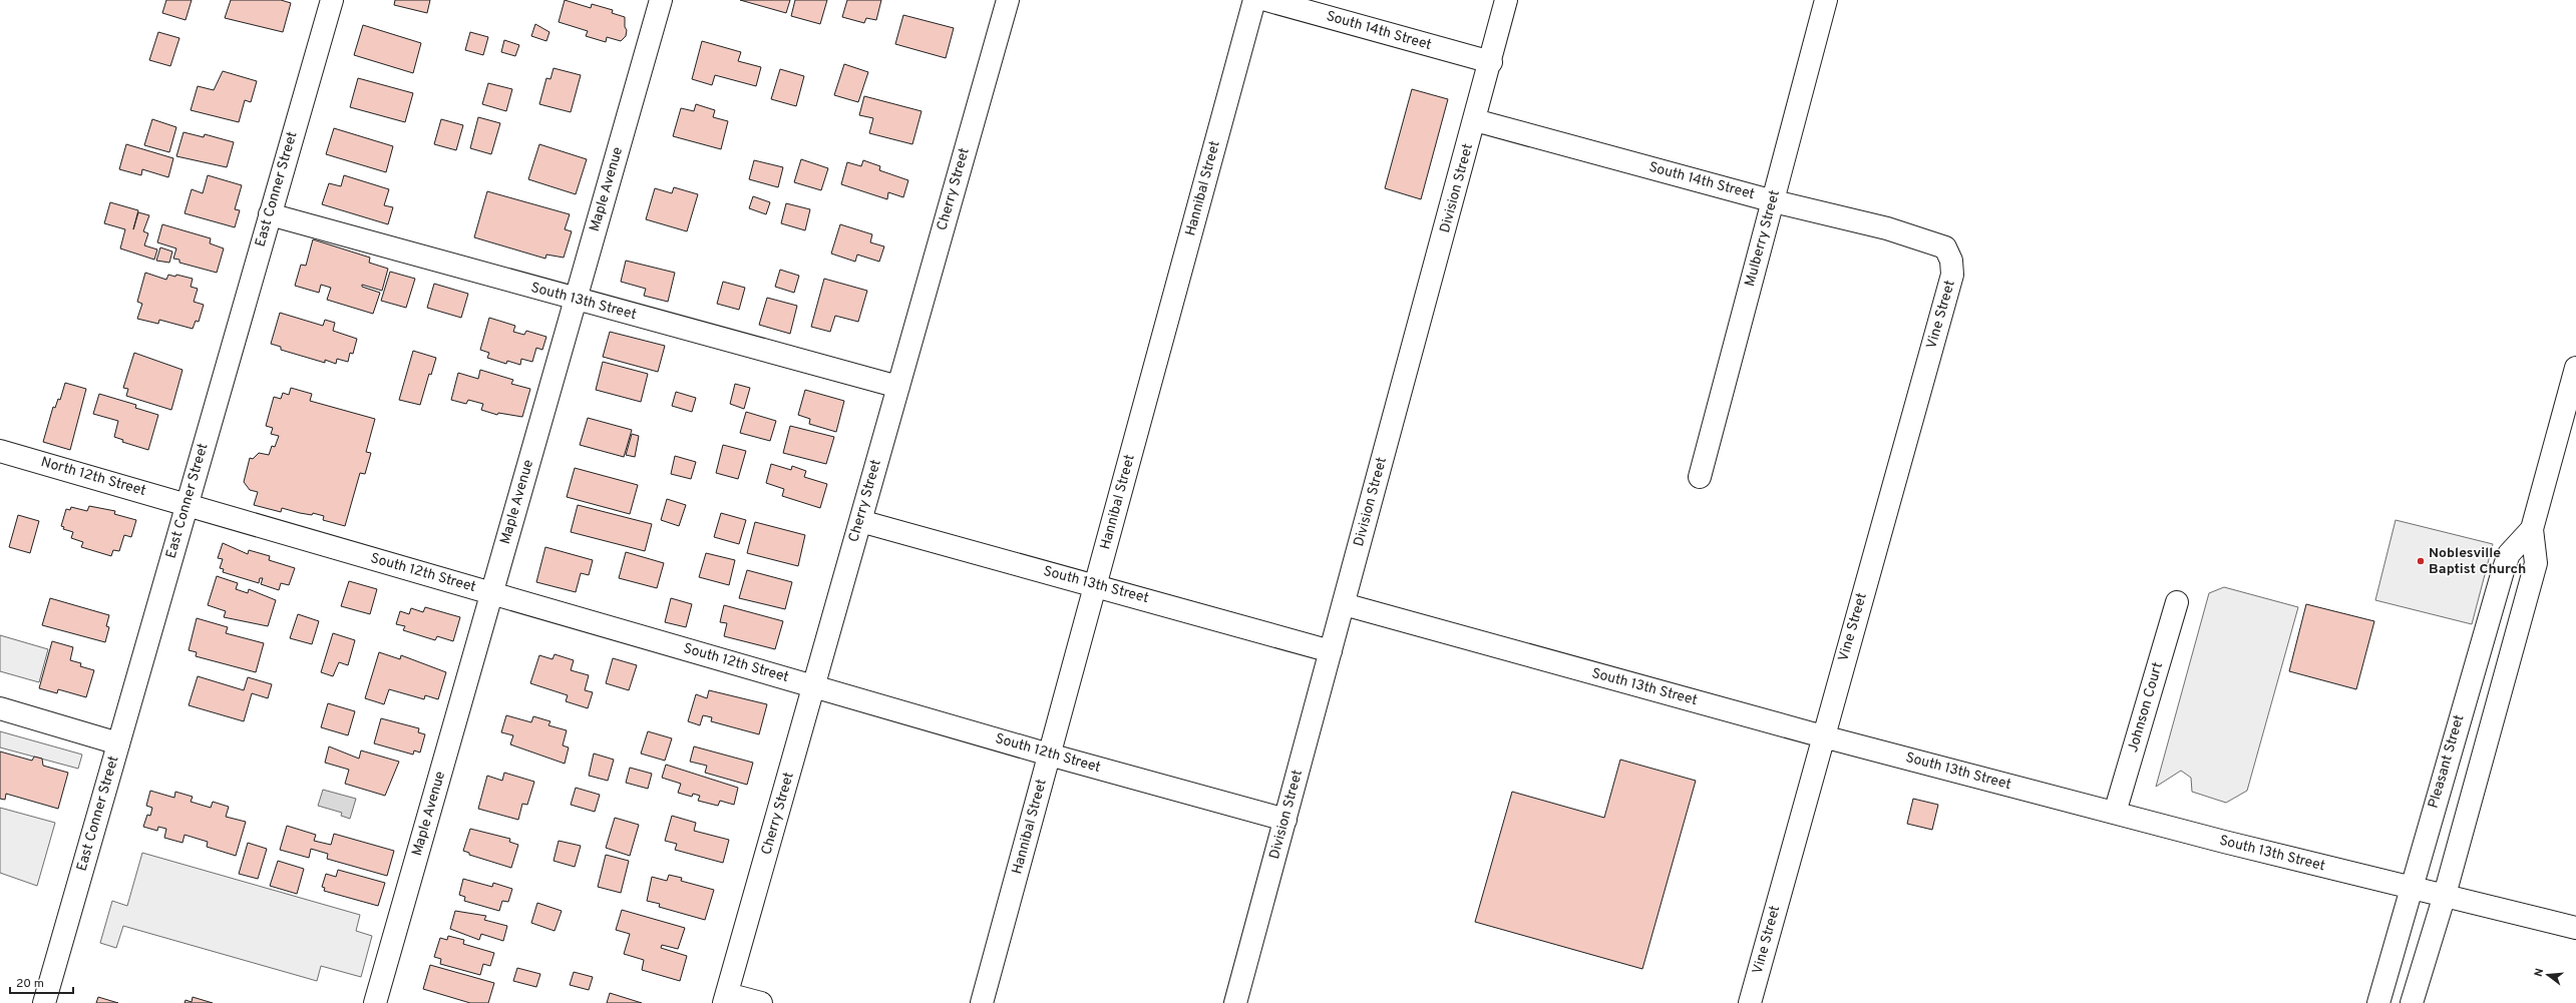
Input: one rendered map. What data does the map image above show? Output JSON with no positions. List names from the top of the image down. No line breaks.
{"streets":{"street":["South 14th Street","Hannibal Street","Division Street","East Conner Street","Maple Avenue","Cherry Street","Mulberry Street","South 13th Street","Vine Street","North 12th Street","South 12th Street","Johnson Court","Pleasant Street"]},"crossings":[["South 14th Street","Division Street"],["South 14th Street","Mulberry Street"],["South 14th Street","Vine Street"],["Hannibal Street","South 13th Street"],["Hannibal Street","South 12th Street"],["Division Street","South 13th Street"],["Division Street","South 12th Street"],["East Conner Street","South 13th Street"],["East Conner Street","North 12th Street"],["East Conner Street","South 12th Street"],["Maple Avenue","South 13th Street"],["Maple Avenue","South 12th Street"],["Cherry Street","South 13th Street"],["Cherry Street","South 12th Street"],["South 13th Street","Vine Street"],["South 13th Street","Johnson Court"],["South 13th Street","Pleasant Street"],["North 12th Street","South 12th Street"]],"places":["Noblesville Baptist Church"],"scale_bar":"20 m","north":"left"}
